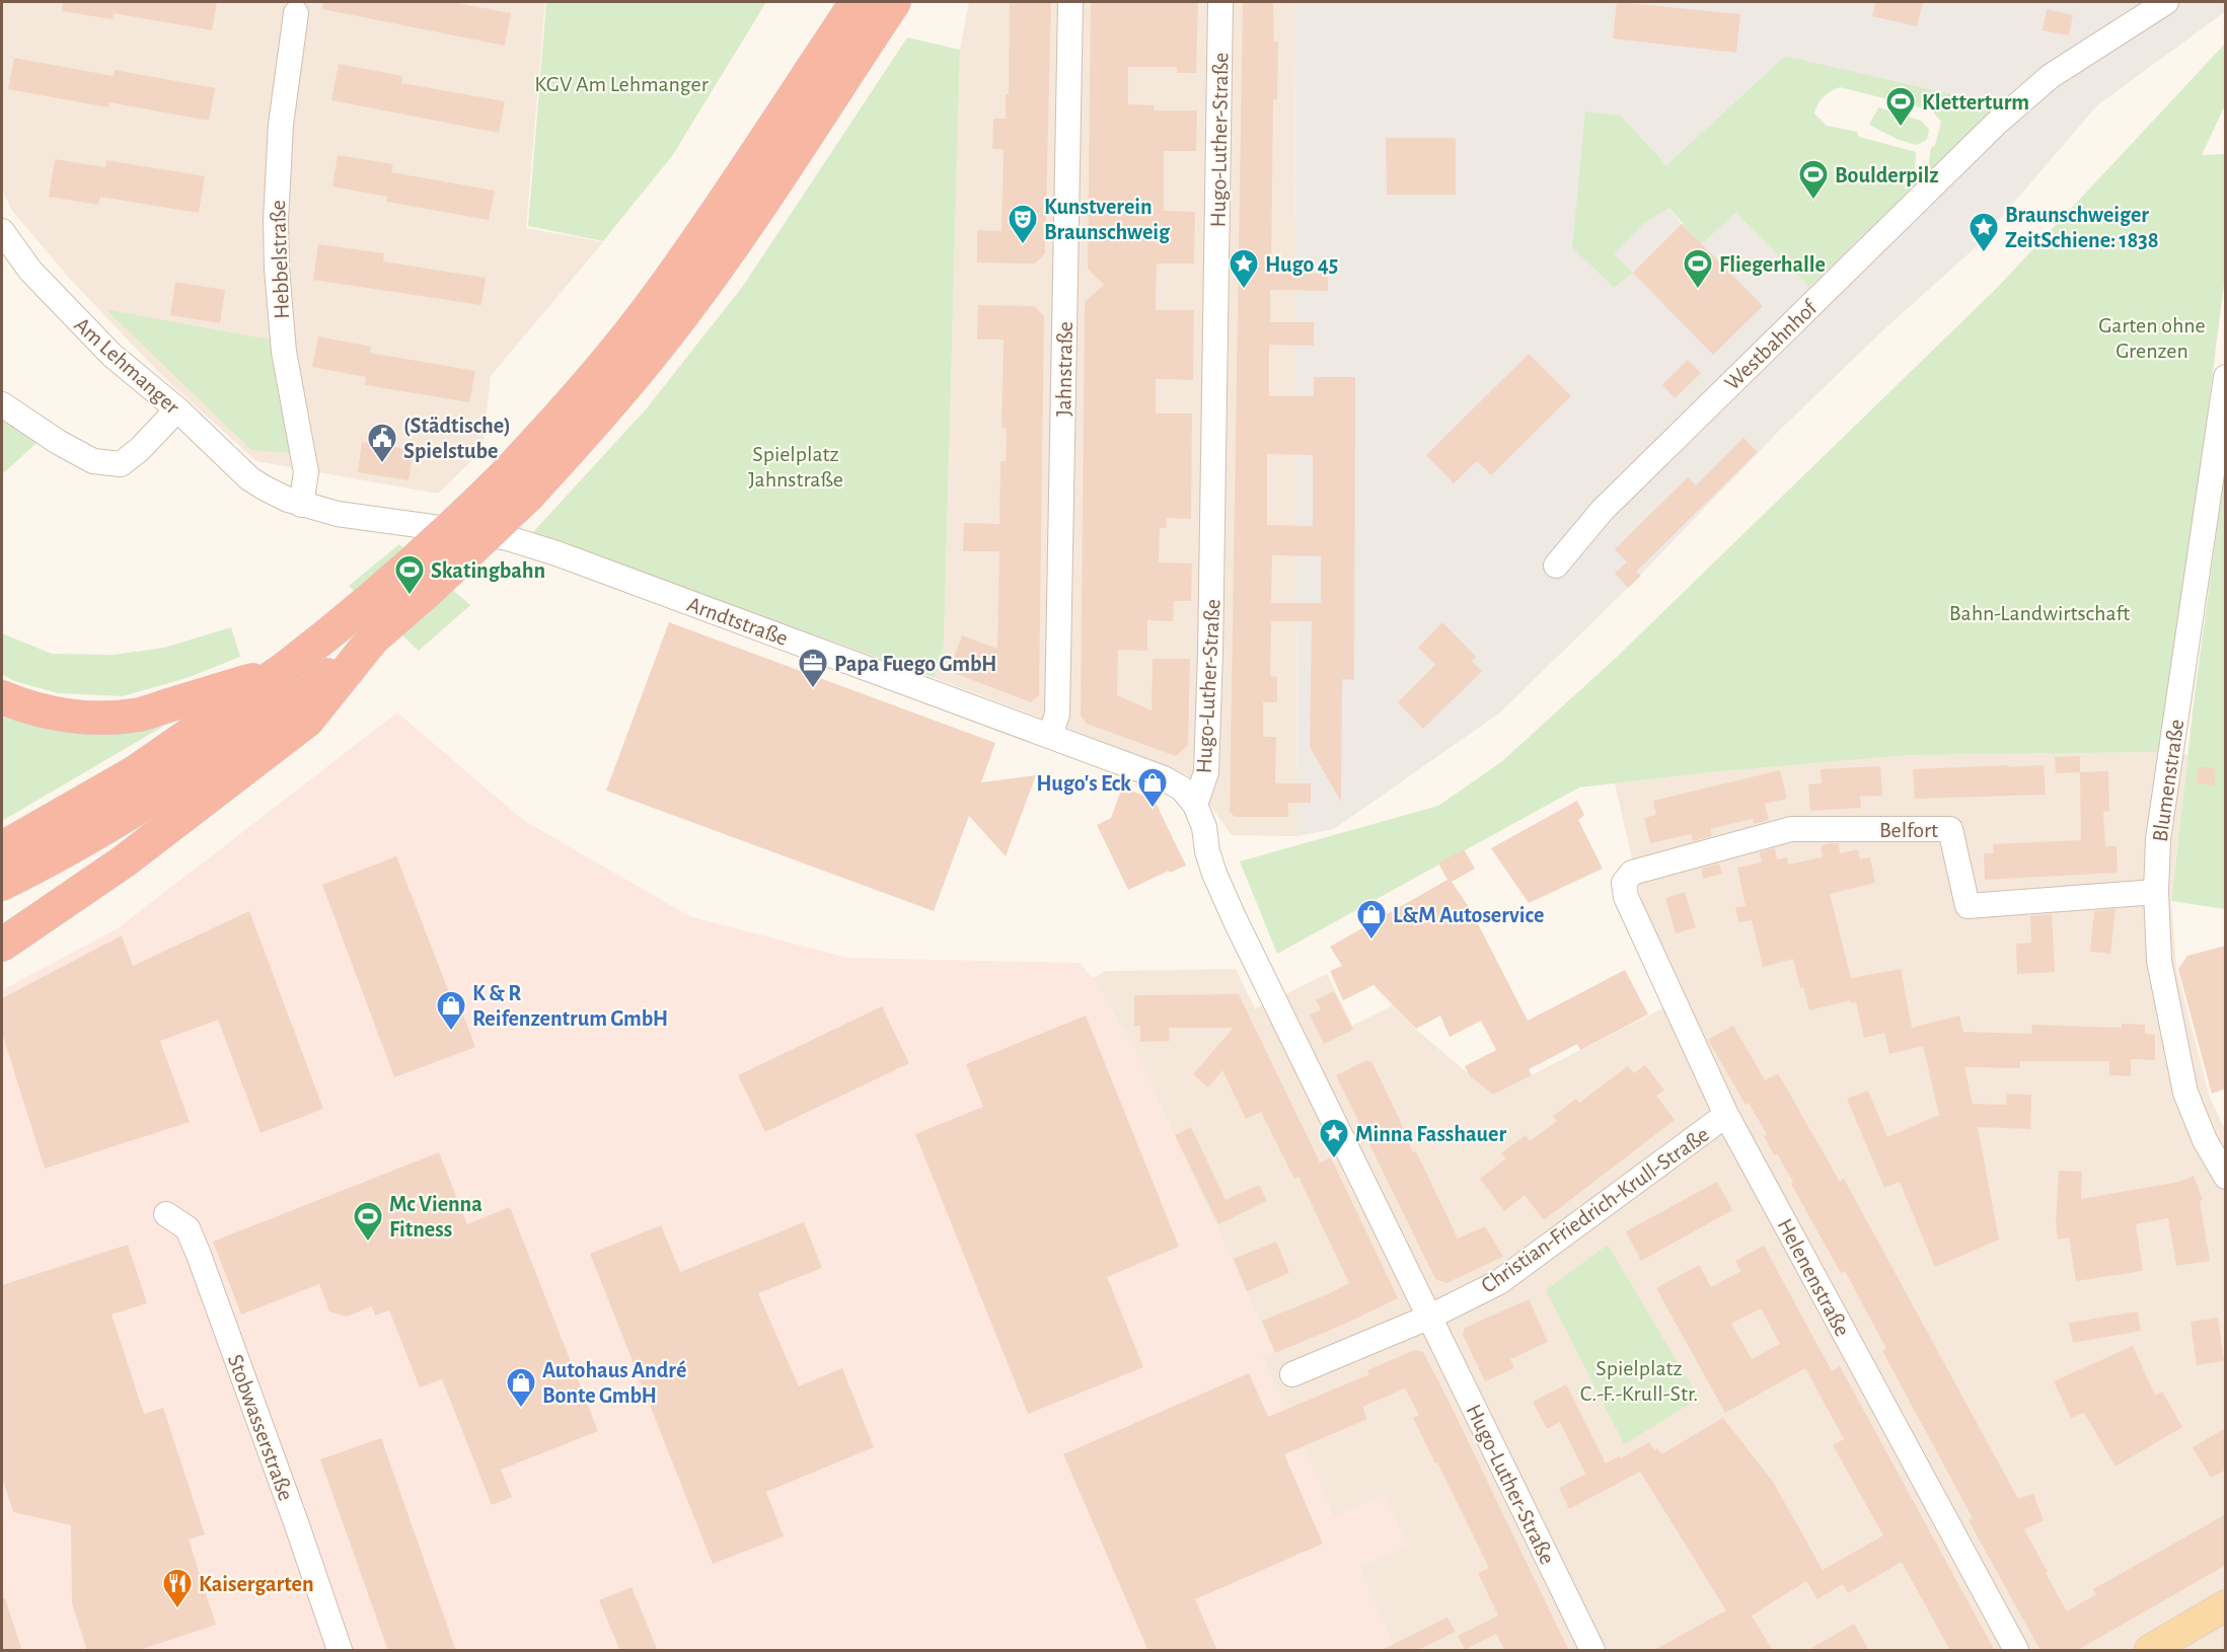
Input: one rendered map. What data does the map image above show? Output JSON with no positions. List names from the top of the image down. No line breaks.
{"streets":{"street":["Hugo-Luther-Straße","Hebbelstraße","Westbahnhof","Am Lehmanger","Jahnstraße","Arndtstraße","Blumenstraße","Belfort","Christian-Friedrich-Krull-Straße","Helenenstraße","Stobwasserstraße"]},"crossings":[["Hugo-Luther-Straße","Arndtstraße"],["Hugo-Luther-Straße","Christian-Friedrich-Krull-Straße"],["Hebbelstraße","Arndtstraße"],["Am Lehmanger","Arndtstraße"],["Jahnstraße","Arndtstraße"],["Blumenstraße","Belfort"],["Belfort","Helenenstraße"],["Christian-Friedrich-Krull-Straße","Helenenstraße"]],"parks":["KGV Am Lehmanger","Garten ohne Grenzen","Spielplatz Jahnstraße","Bahn-Landwirtschaft","Spielplatz C.-F.-Krull-Str."],"places":{"sports":["Kletterturm","Boulderpilz","Fliegerhalle","Skatingbahn","Mc Vienna Fitness"],"theatre":["Kunstverein Braunschweig"],"place":["Braunschweiger ZeitSchiene: 1838","Hugo 45","Minna Fasshauer"],"public building":["(Städtische) Spielstube"],"office":["Papa Fuego GmbH"],"shop":["Hugo's Eck","L&M Autoservice","K & R Reifenzentrum GmbH","Autohaus André Bonte GmbH"],"restaurant":["Kaisergarten"]}}
